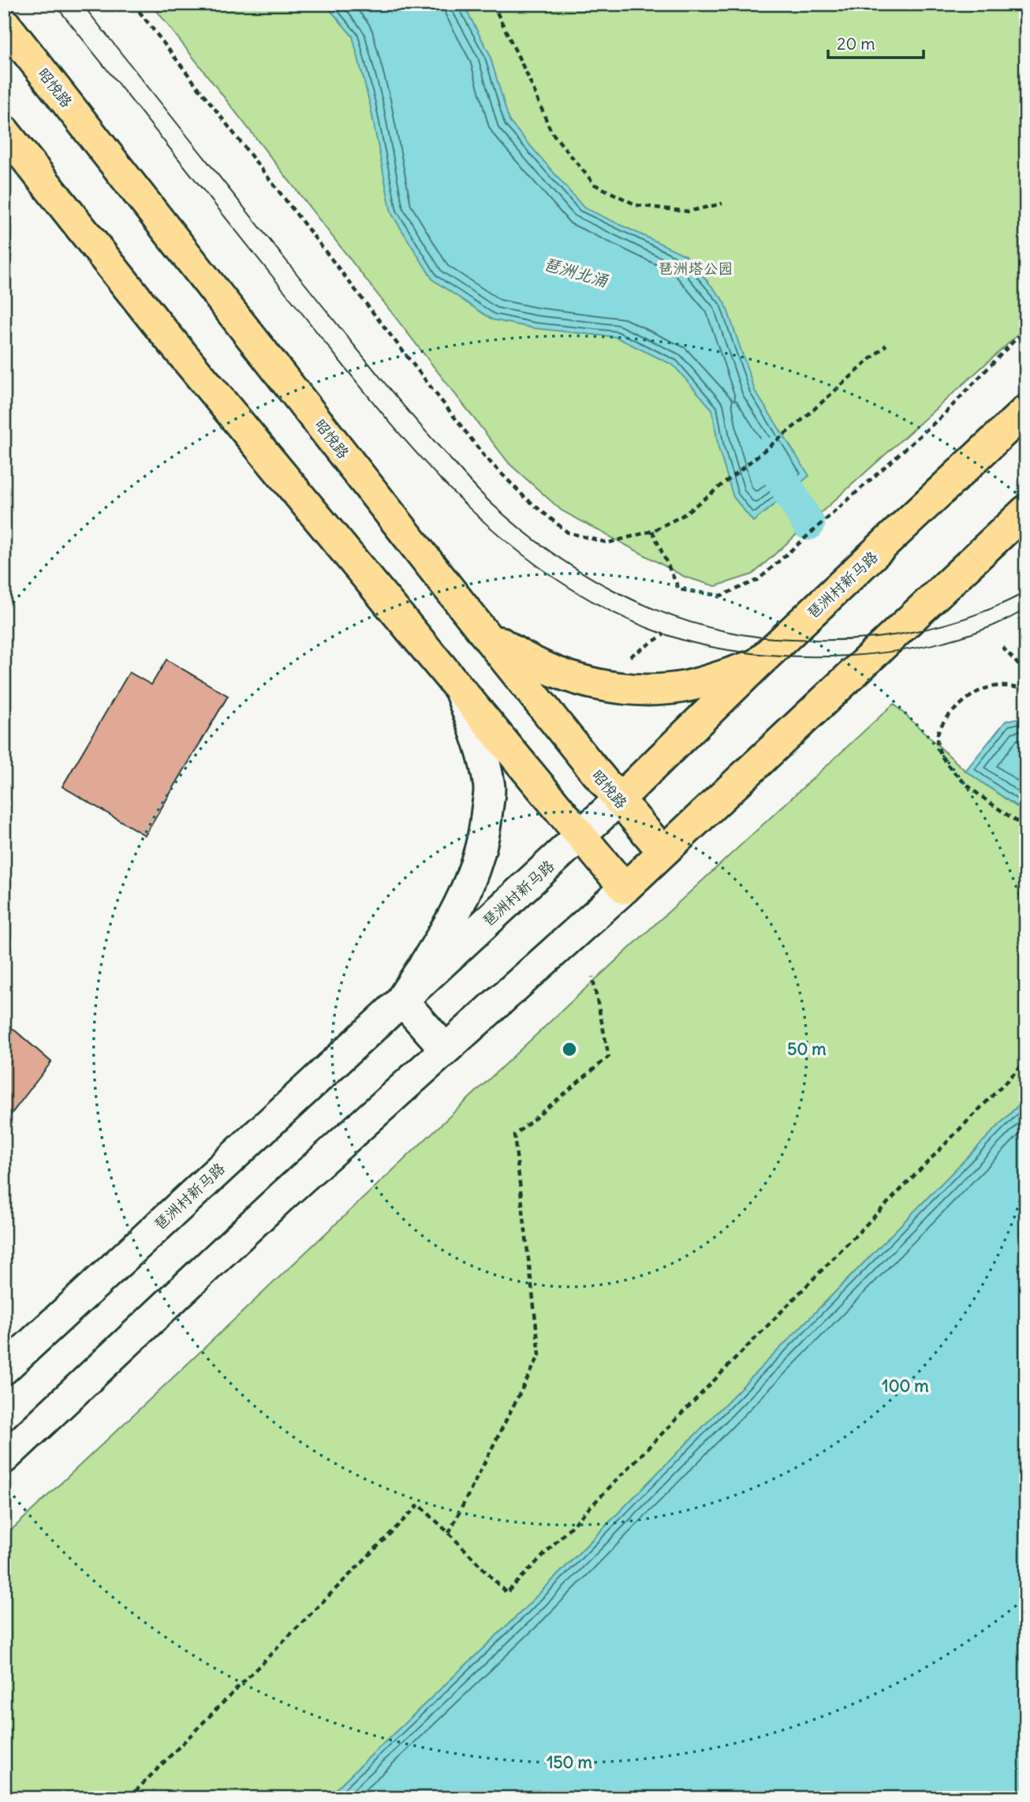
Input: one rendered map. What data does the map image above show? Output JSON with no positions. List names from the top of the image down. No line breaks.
{"streets":{"main road":["昭悦路","琶洲村新马路"]},"crossings":[["昭悦路","琶洲村新马路"]],"water":["琶洲北涌"],"parks":["琶洲塔公园"],"scale_bar":"20 m","rings":["50 m","100 m","150 m"]}
